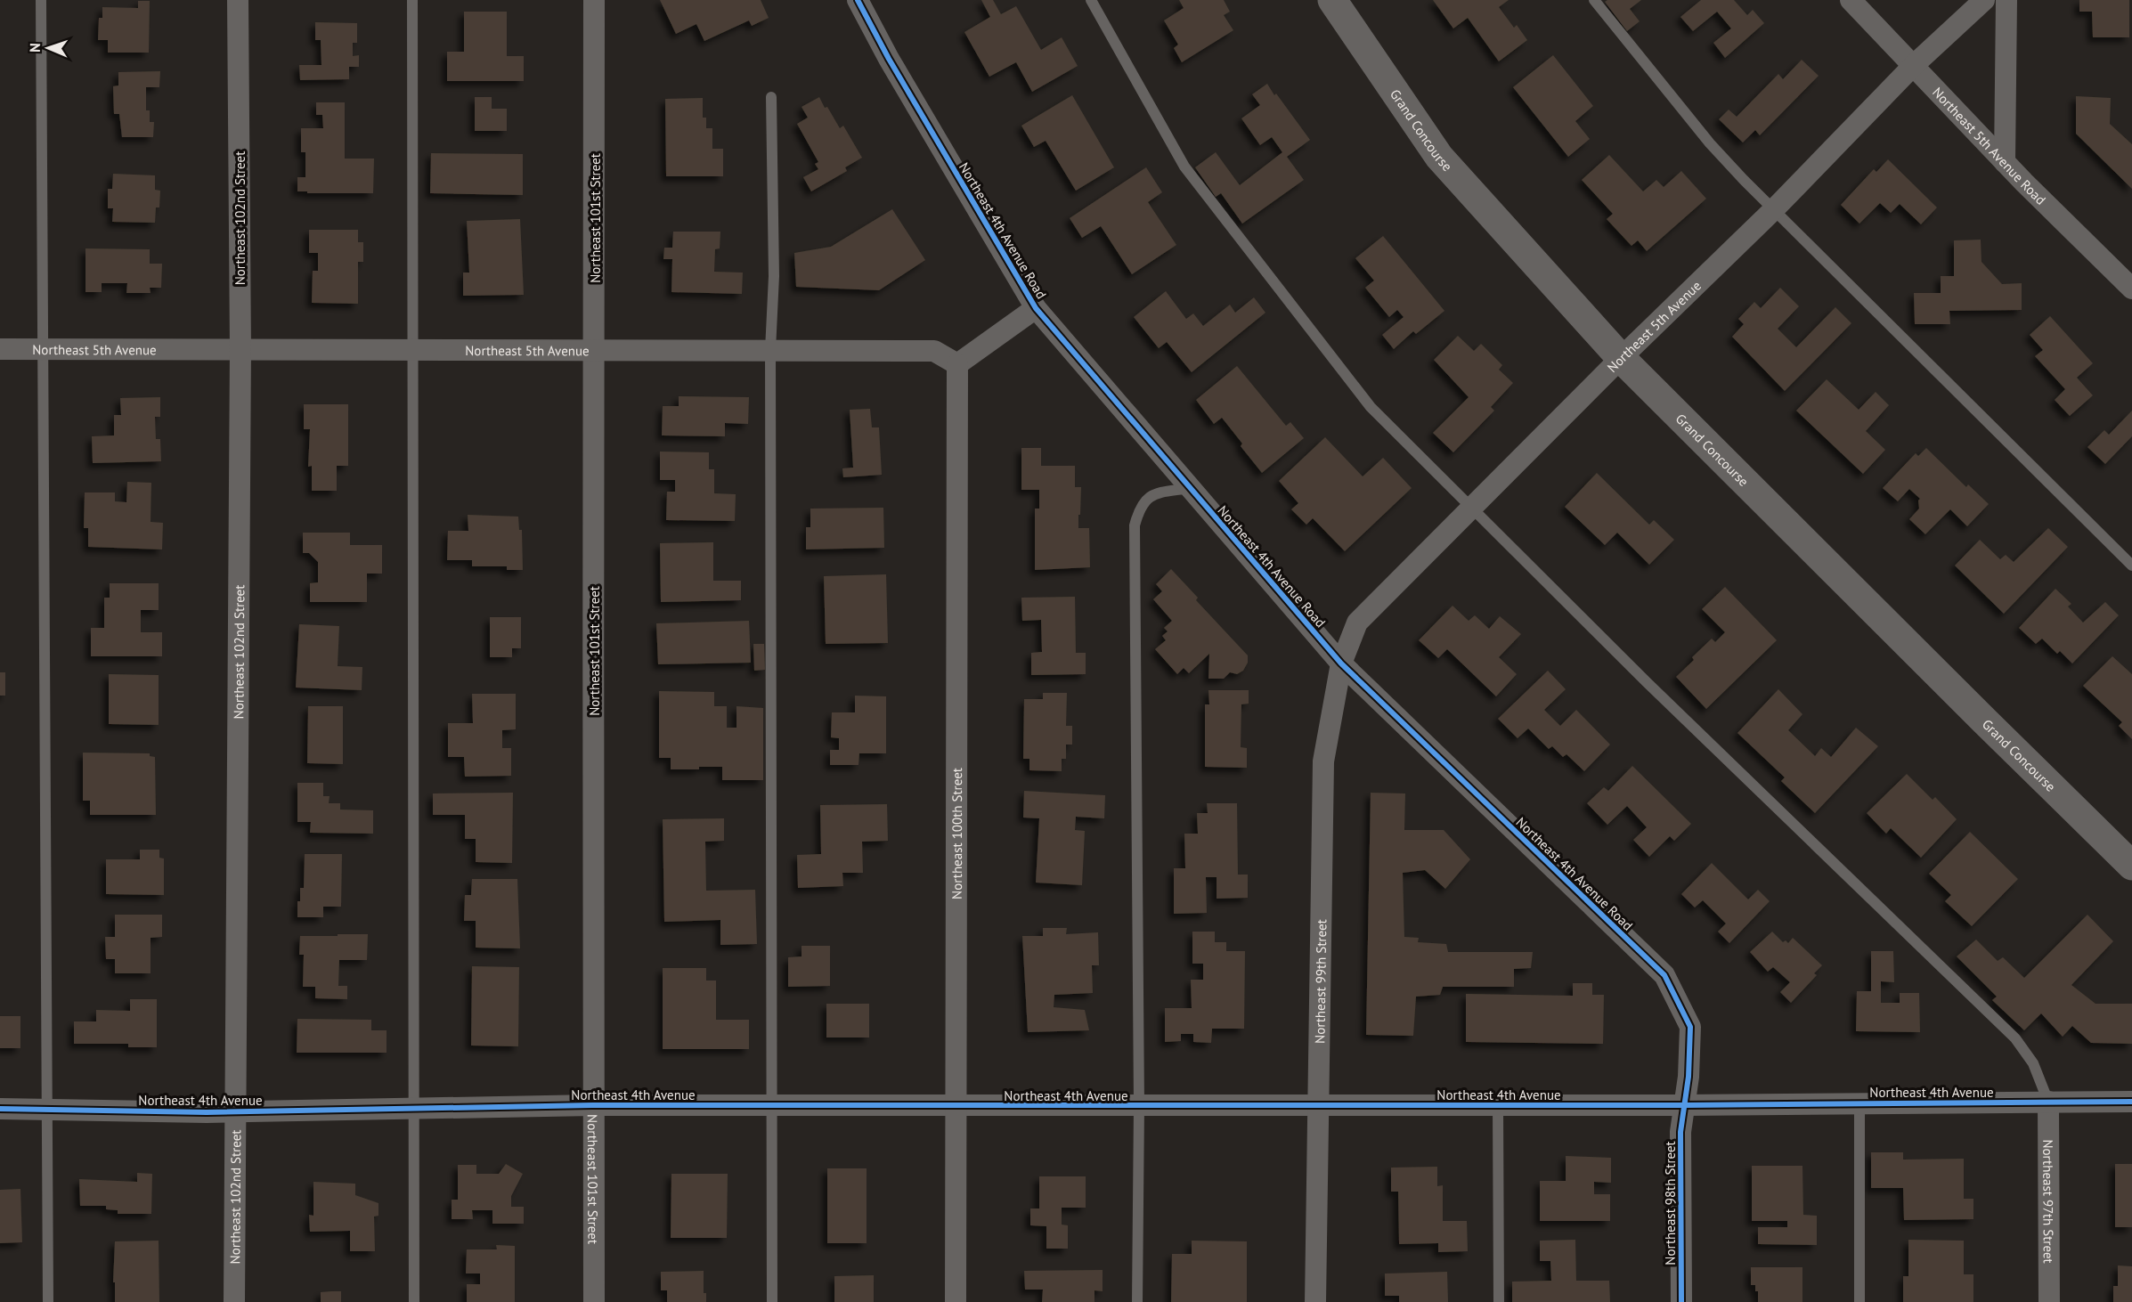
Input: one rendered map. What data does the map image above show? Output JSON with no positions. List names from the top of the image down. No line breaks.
{"streets":{"street":["Grand Concourse","Northeast 5th Avenue Road","Northeast 102nd Street","Northeast 101st Street","Northeast 4th Avenue Road","Northeast 5th Avenue","Northeast 100th Street","Northeast 99th Street","Northeast 4th Avenue","Northeast 97th Street","Northeast 98th Street"]},"crossings":[["Grand Concourse","Northeast 5th Avenue"],["Northeast 5th Avenue Road","Northeast 5th Avenue"],["Northeast 102nd Street","Northeast 5th Avenue"],["Northeast 102nd Street","Northeast 4th Avenue"],["Northeast 101st Street","Northeast 5th Avenue"],["Northeast 101st Street","Northeast 4th Avenue"],["Northeast 4th Avenue Road","Northeast 5th Avenue"],["Northeast 4th Avenue Road","Northeast 99th Street"],["Northeast 4th Avenue Road","Northeast 4th Avenue"],["Northeast 4th Avenue Road","Northeast 98th Street"],["Northeast 5th Avenue","Northeast 100th Street"],["Northeast 5th Avenue","Northeast 99th Street"],["Northeast 100th Street","Northeast 4th Avenue"],["Northeast 99th Street","Northeast 4th Avenue"],["Northeast 4th Avenue","Northeast 97th Street"],["Northeast 4th Avenue","Northeast 98th Street"]],"north":"left"}
